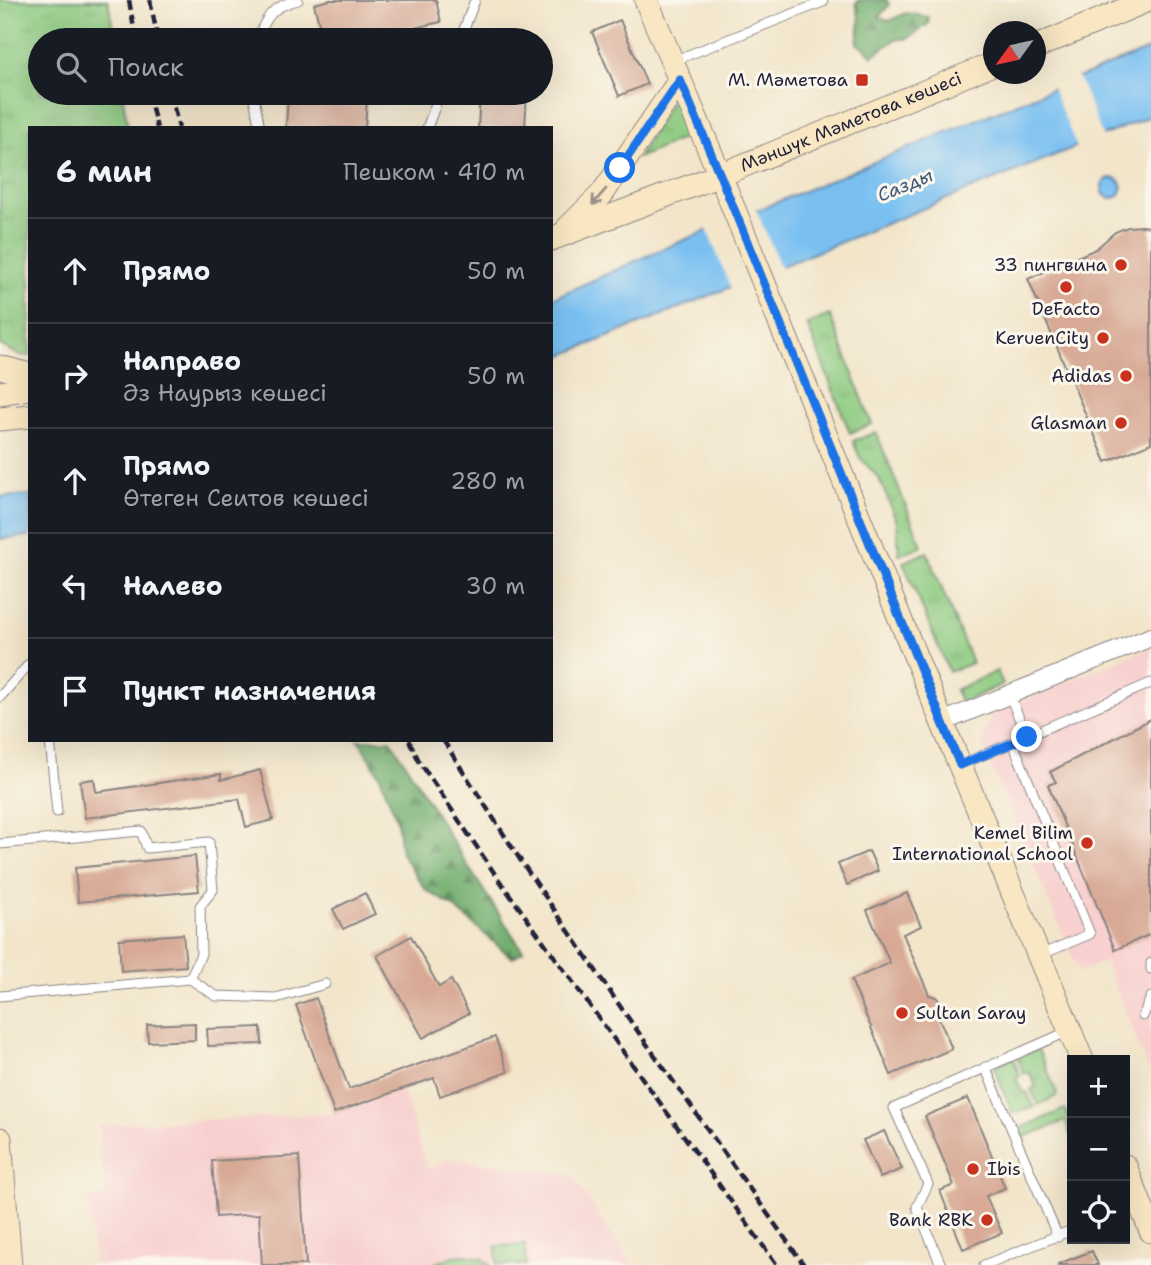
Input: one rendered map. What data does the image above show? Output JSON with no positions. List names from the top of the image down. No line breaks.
{"streets":{"main road":["Мәншүк Мәметова көшесі"]},"water":["Сазды"],"places":{"transit":["М. Мәметова"],"other":["33 пингвина","DeFacto","KeruenCity","Adidas","Glasman","Kemel Bilim International School","Sultan Saray","Ibis","Bank RBK"]},"north":"bottom left","page":{"search":"Поиск","heading":["6 мин","Пешком · 410 m"],"list":[["Прямо","50 m"],["Направо","Әз Наурыз көшесі","50 m"],["Прямо","Өтеген Сеитов көшесі","280 m"],["Налево","30 m"],"Пункт назначения"],"map_buttons":["+","−"]}}
